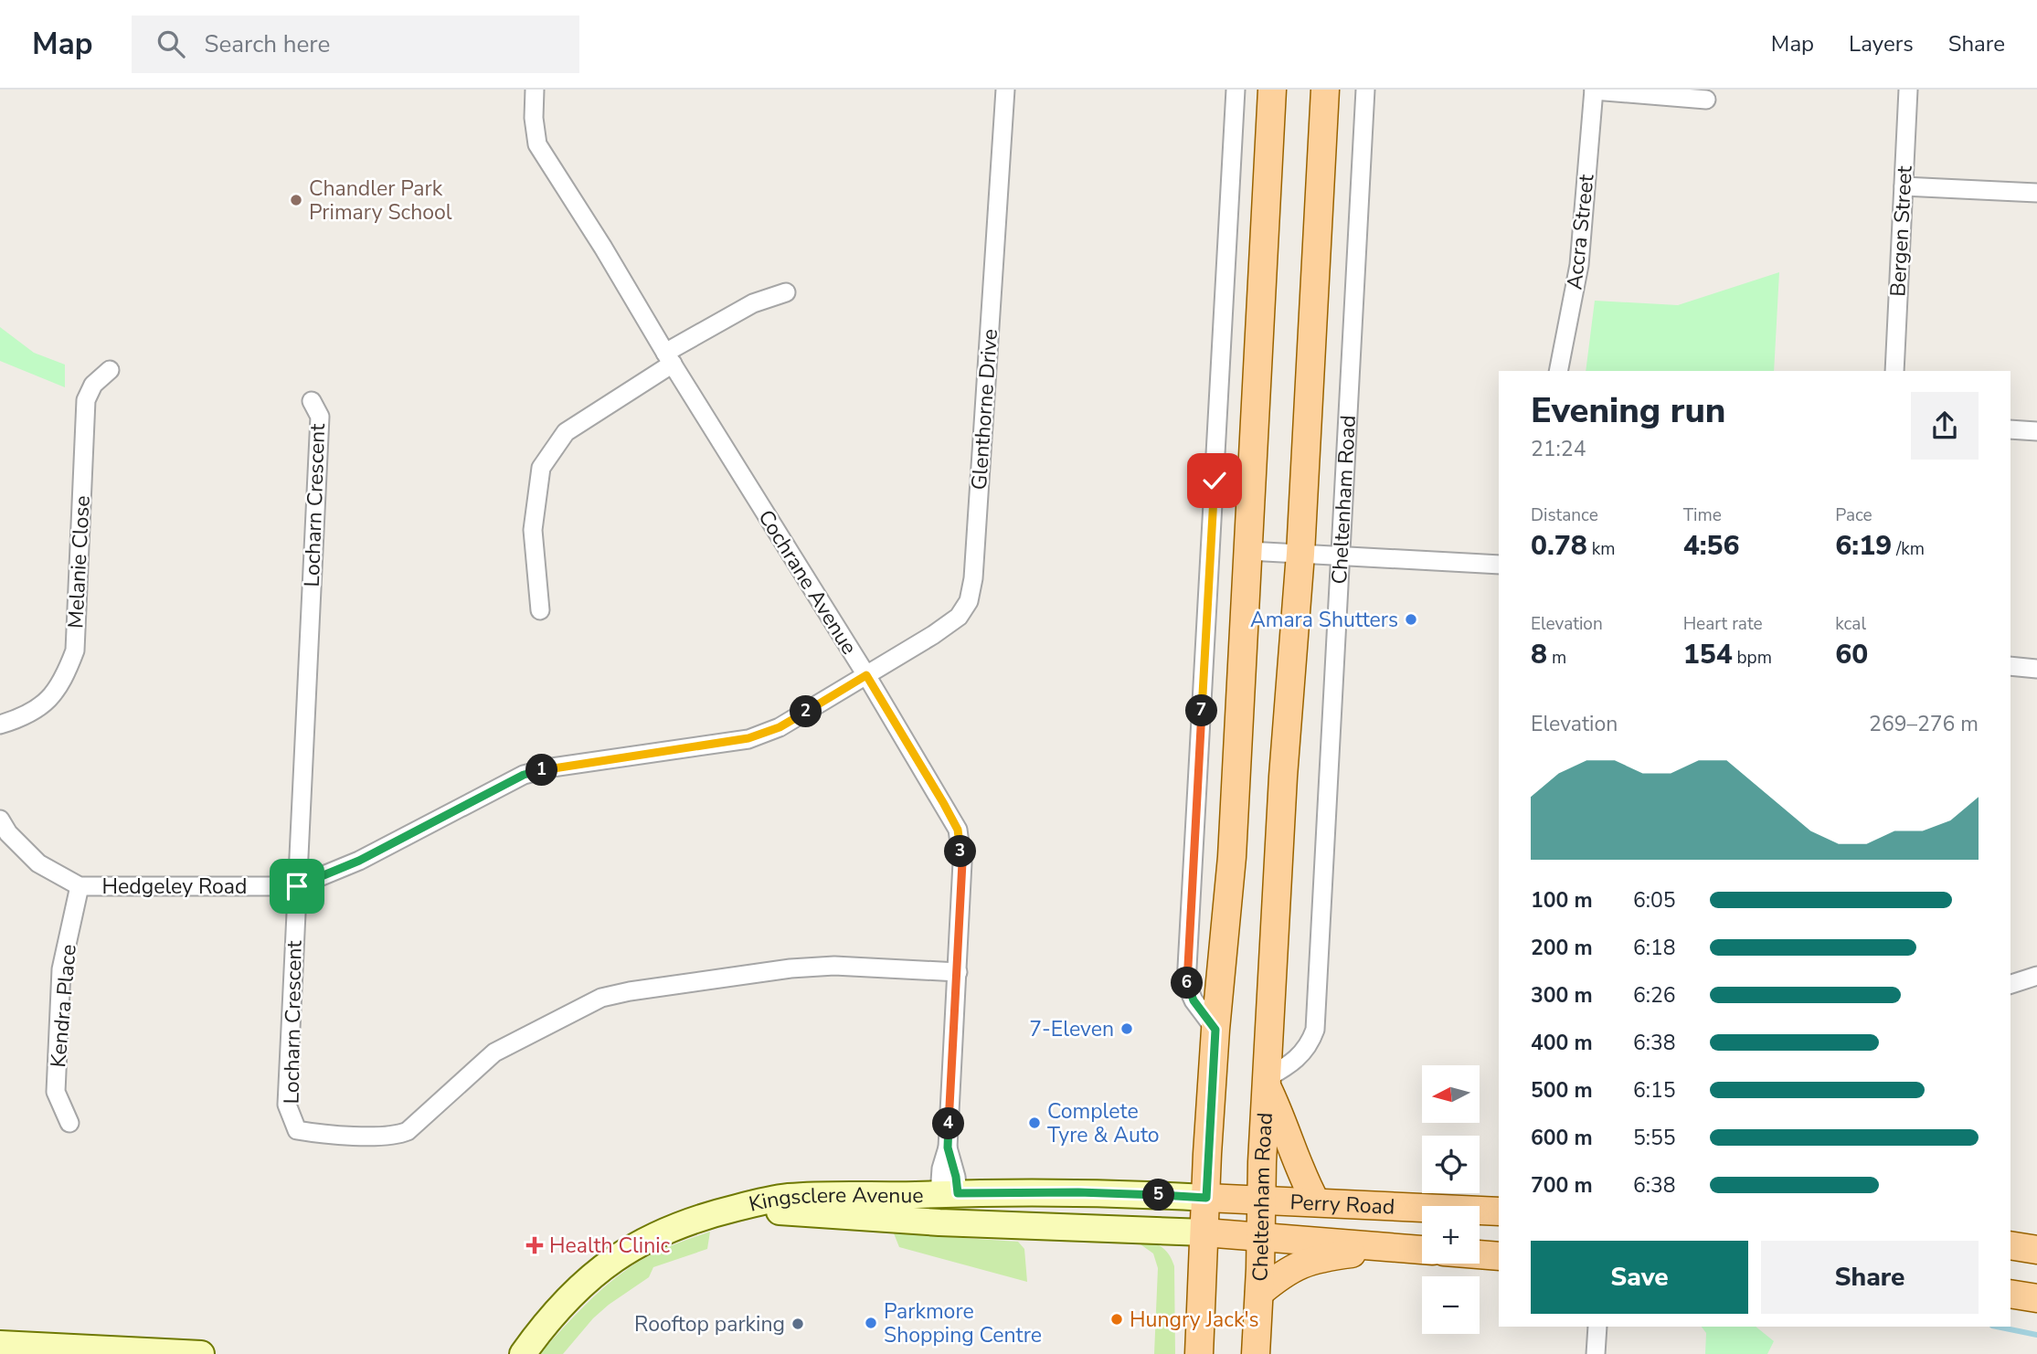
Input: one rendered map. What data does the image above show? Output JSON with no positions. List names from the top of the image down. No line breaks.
{"streets":{"main road":["Cheltenham Road","Kingsclere Avenue","Perry Road"],"street":["Bergen Street","Accra Street","Glenthorne Drive","Locharn Crescent","Melanie Close","Cochrane Avenue","Hedgeley Road","Kendra Place"]},"crossings":[["Glenthorne Drive","Cochrane Avenue"],["Glenthorne Drive","Hedgeley Road"],["Cheltenham Road","Perry Road"],["Locharn Crescent","Cochrane Avenue"],["Locharn Crescent","Hedgeley Road"],["Cochrane Avenue","Hedgeley Road"],["Cochrane Avenue","Kingsclere Avenue"],["Hedgeley Road","Kendra Place"],["Kingsclere Avenue","Perry Road"]],"places":{"other":["Chandler Park Primary School","Amara Shutters","7-Eleven","Complete Tyre & Auto","Hungry Jack's","Parkmore Shopping Centre","Rooftop parking"],"health":["Health Clinic"]},"north":"left","page":{"header":"Map","search":"Search here","nav":["Map","Layers","Share"],"heading":["Evening run","21:24"],"stats":[["Distance","0.78 km"],["Time","4:56"],["Pace","6:19 /km"],["Elevation","8 m"],["Heart rate","154 bpm"],["kcal","60"]],"pins":["7","2","1","3","6","4","5"],"chart":["Elevation","269–276 m"],"list":[{"name":"100 m","note":"6:05"},{"name":"200 m","note":"6:18"},{"name":"300 m","note":"6:26"},{"name":"400 m","note":"6:38"},{"name":"500 m","note":"6:15"},{"name":"600 m","note":"5:55"},{"name":"700 m","note":"6:38"}],"map_buttons":["+","−"],"buttons":["Save","Share"]}}
